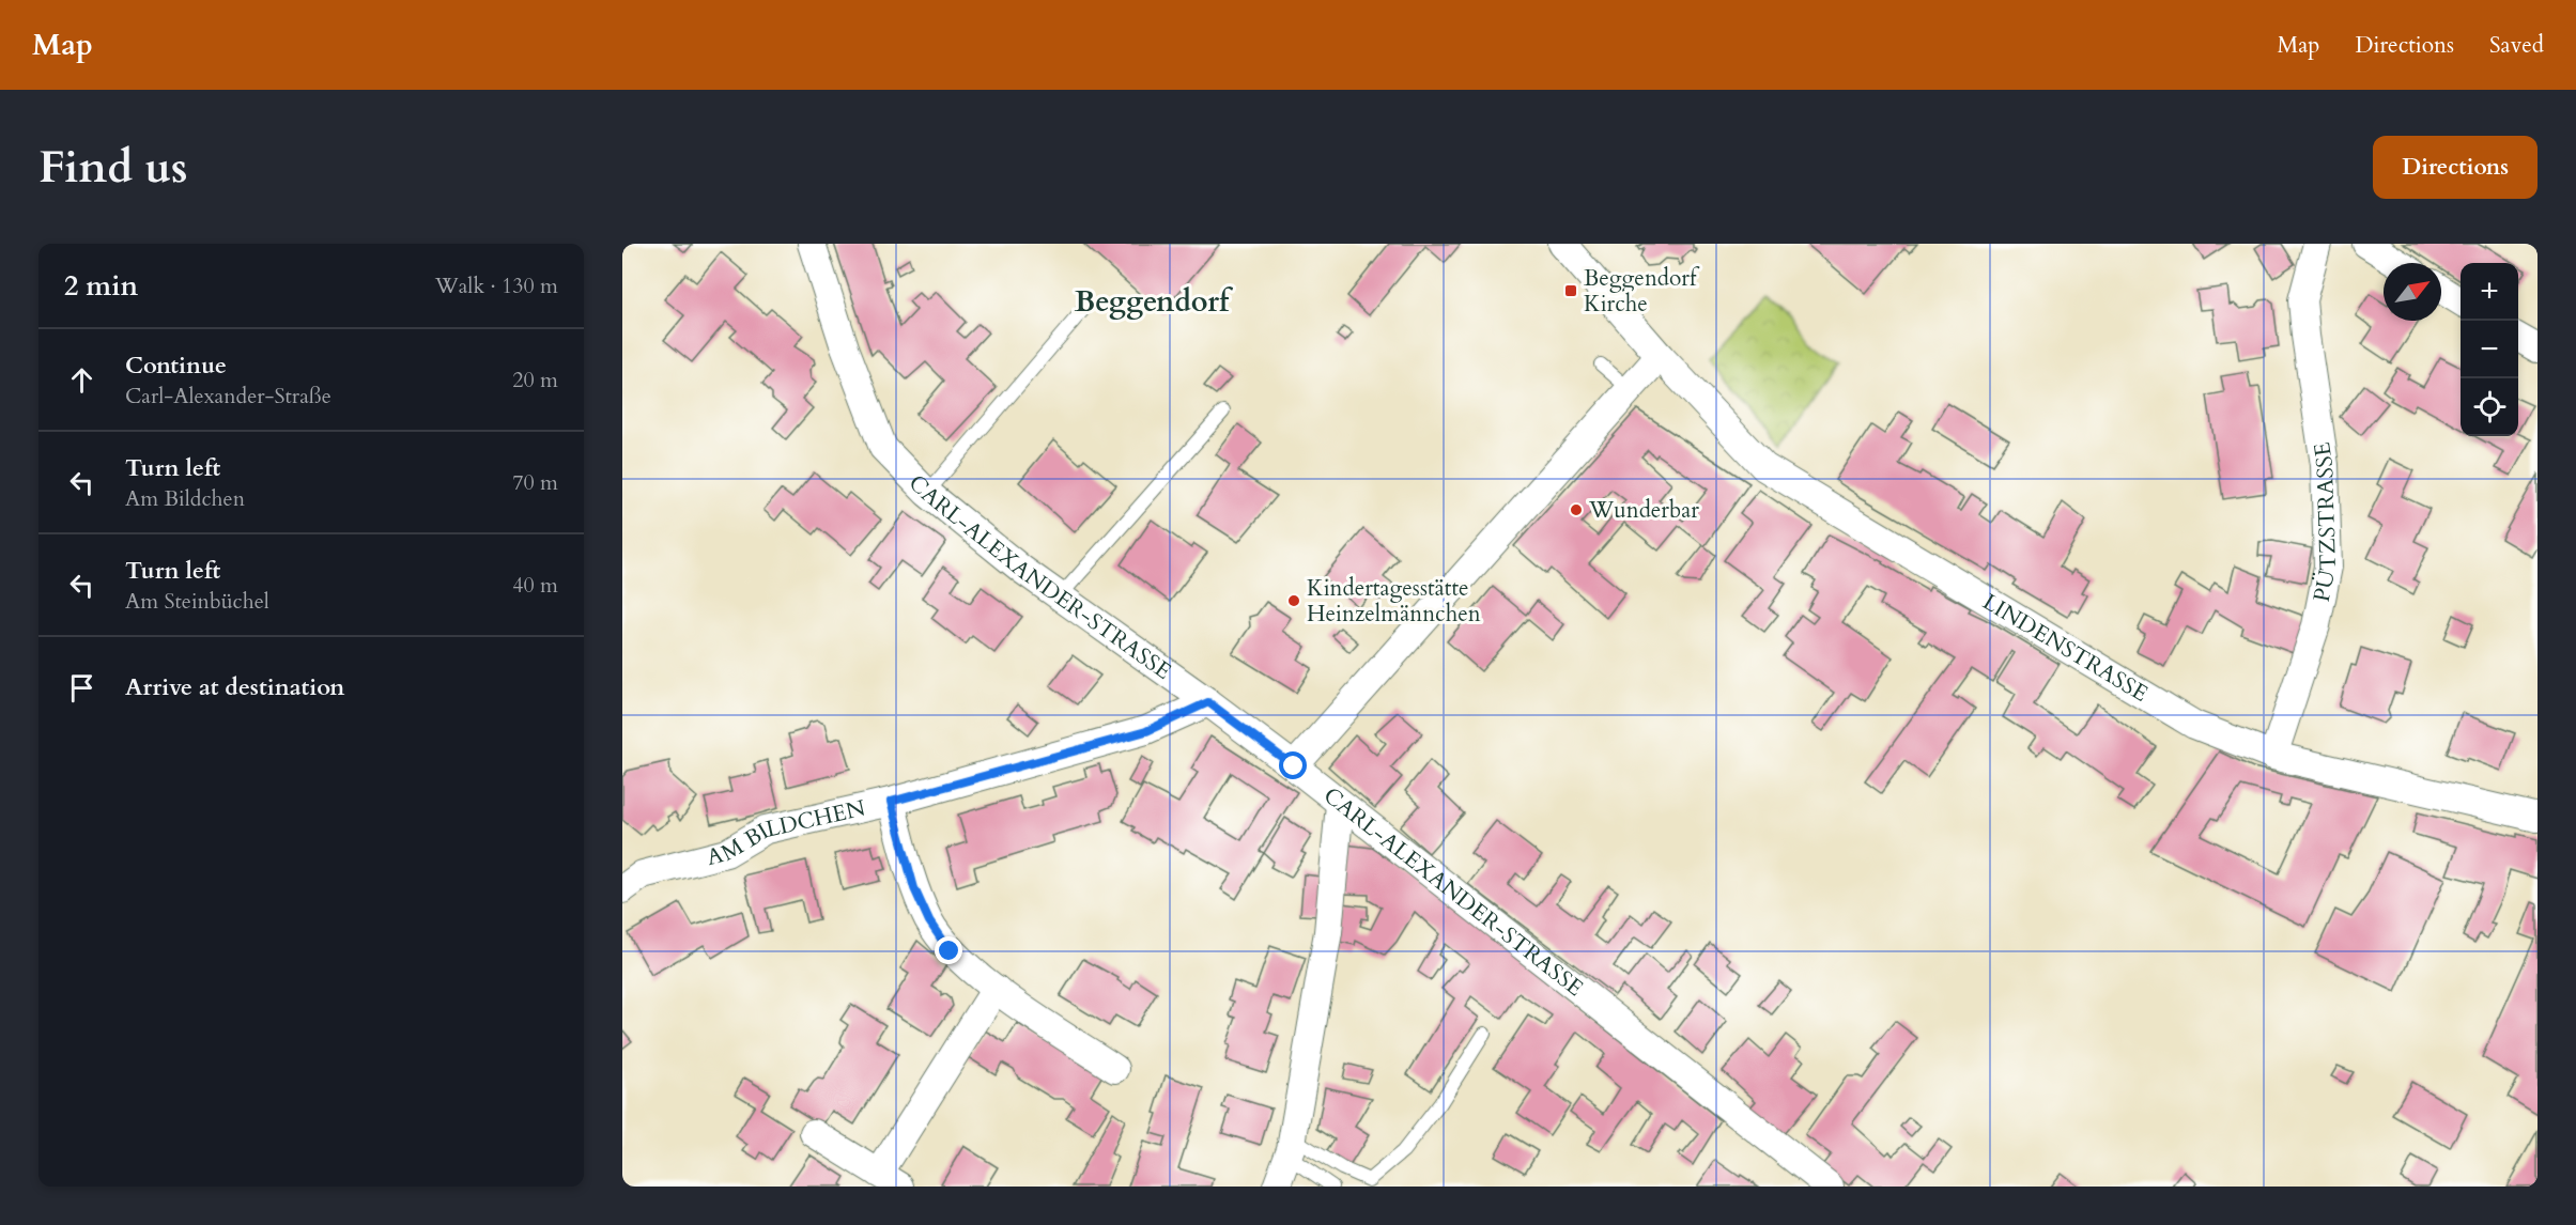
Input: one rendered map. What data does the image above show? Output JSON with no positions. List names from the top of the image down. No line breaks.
{"streets":{"street":["PÜTZSTRASSE","CARL-ALEXANDER-STRASSE","LINDENSTRASSE","AM BILDCHEN"]},"crossings":[["PÜTZSTRASSE","LINDENSTRASSE"],["CARL-ALEXANDER-STRASSE","AM BILDCHEN"]],"districts":["Beggendorf"],"places":{"transit":["Beggendorf Kirche"],"other":["Wunderbar","Kindertagesstätte Heinzelmännchen"]},"north":"top right","page":{"header":"Map","nav":["Map","Directions","Saved"],"buttons":"Directions","title":"Find us","heading":["2 min","Walk · 130 m"],"map_buttons":["+","−"],"list":[["Continue","Carl-Alexander-Straße","20 m"],["Turn left","Am Bildchen","70 m"],["Turn left","Am Steinbüchel","40 m"],"Arrive at destination"]}}
